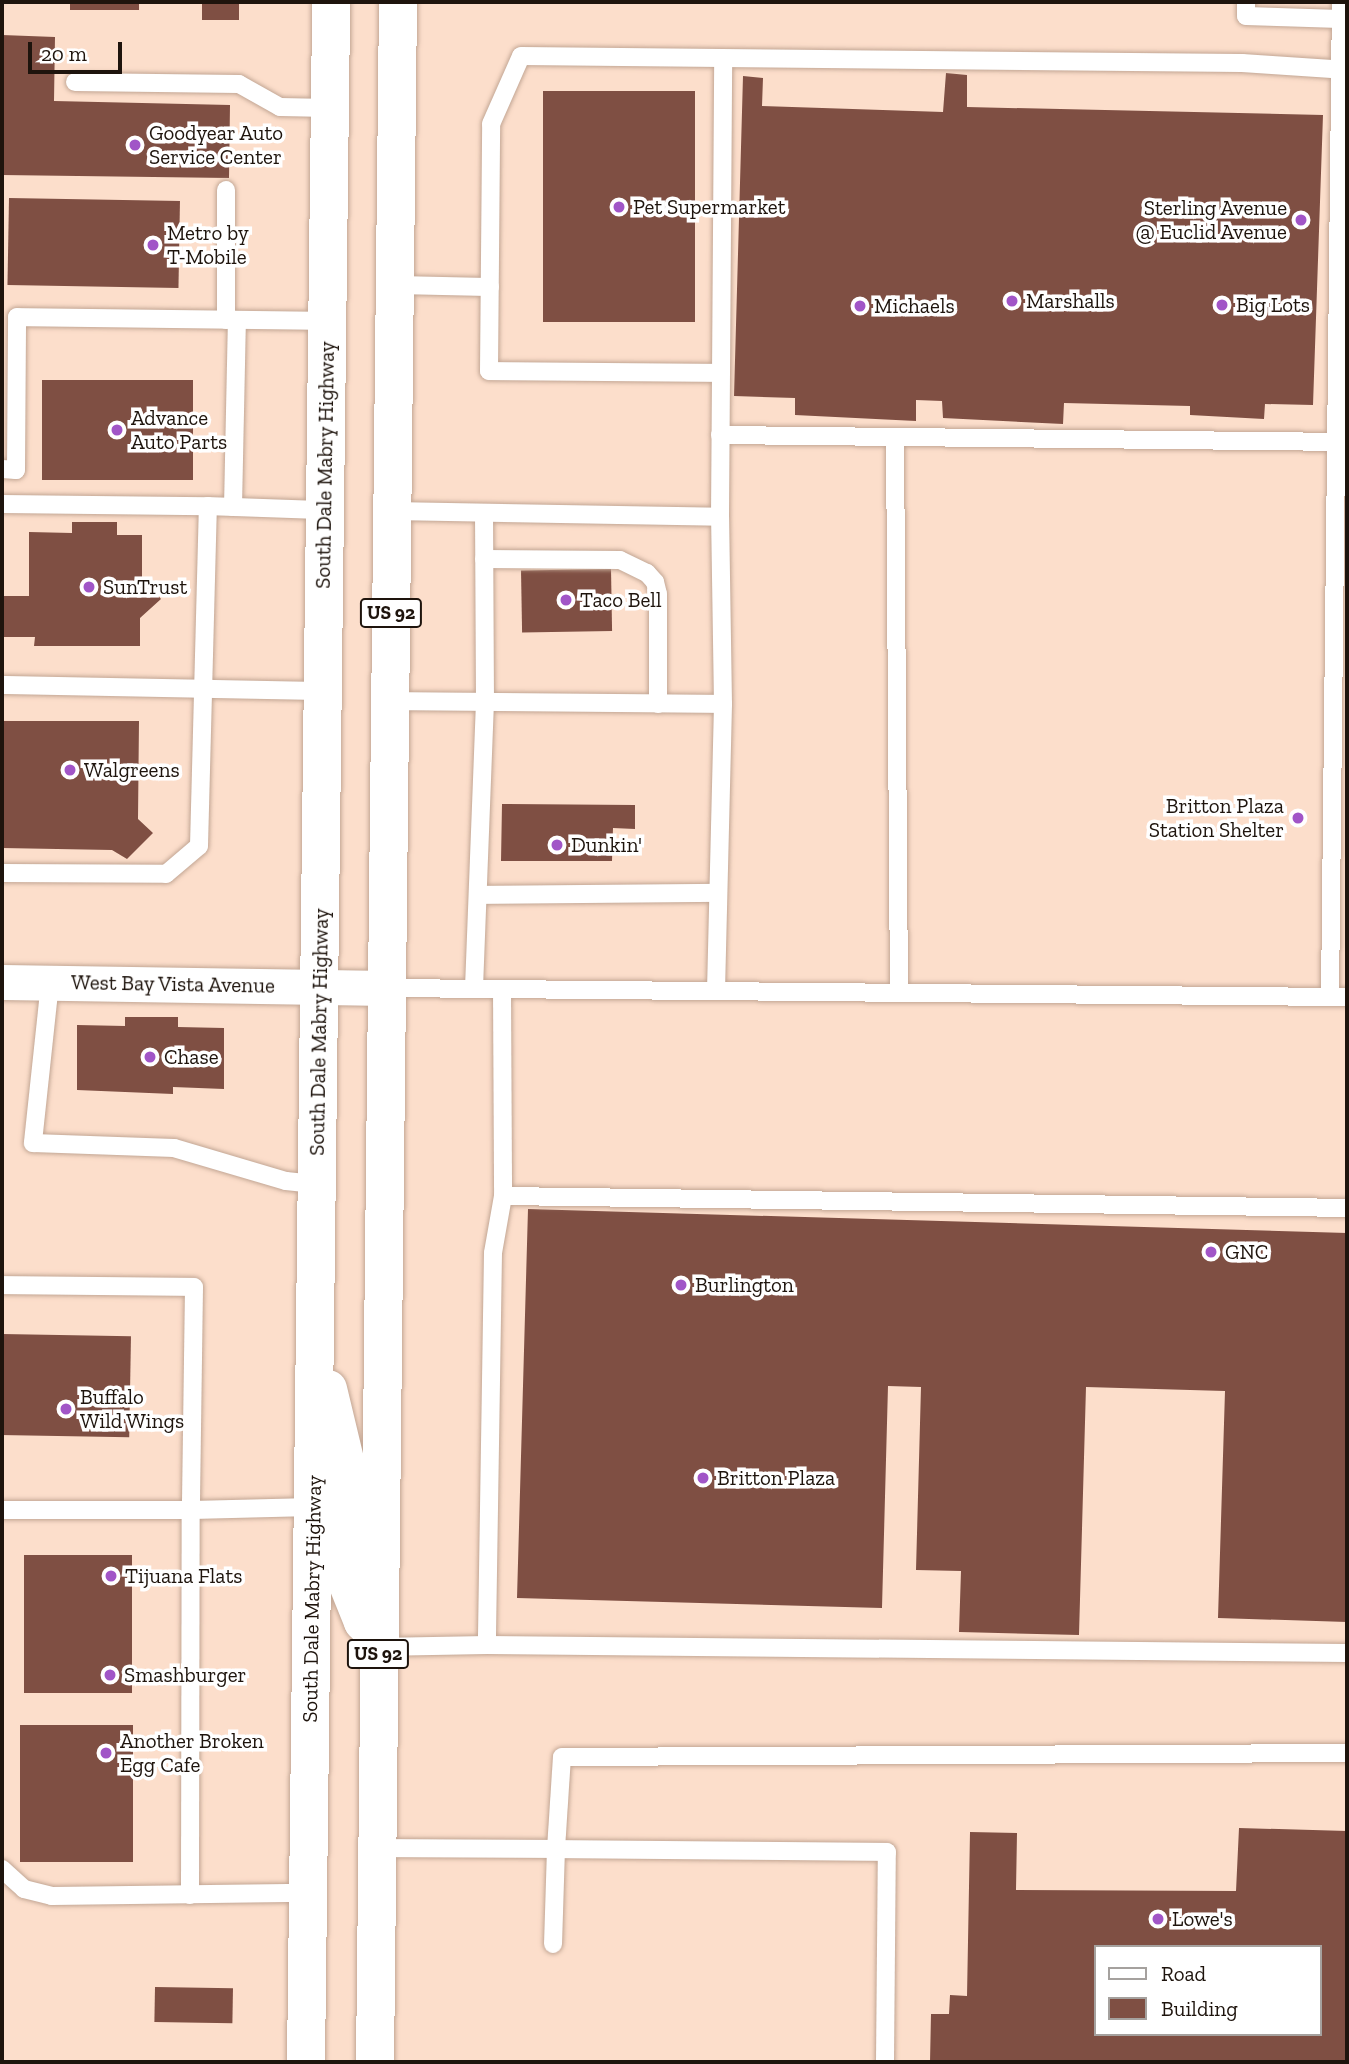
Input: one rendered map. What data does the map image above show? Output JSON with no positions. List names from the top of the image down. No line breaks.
{"streets":{"main road":["South Dale Mabry Highway","US 92"],"street":["West Bay Vista Avenue"]},"crossings":[["South Dale Mabry Highway","West Bay Vista Avenue"],["US 92","West Bay Vista Avenue"]],"places":["Goodyear Auto Service Center","Pet Supermarket","Sterling Avenue @ Euclid Avenue","Metro by T-Mobile","Marshalls","Big Lots","Michaels","Advance Auto Parts","SunTrust","Taco Bell","Walgreens","Britton Plaza Station Shelter","Dunkin'","Chase","GNC","Burlington","Buffalo Wild Wings","Britton Plaza","Tijuana Flats","Smashburger","Another Broken Egg Cafe","Lowe's"],"legend":["Road","Building"],"scale_bar":"20 m"}
